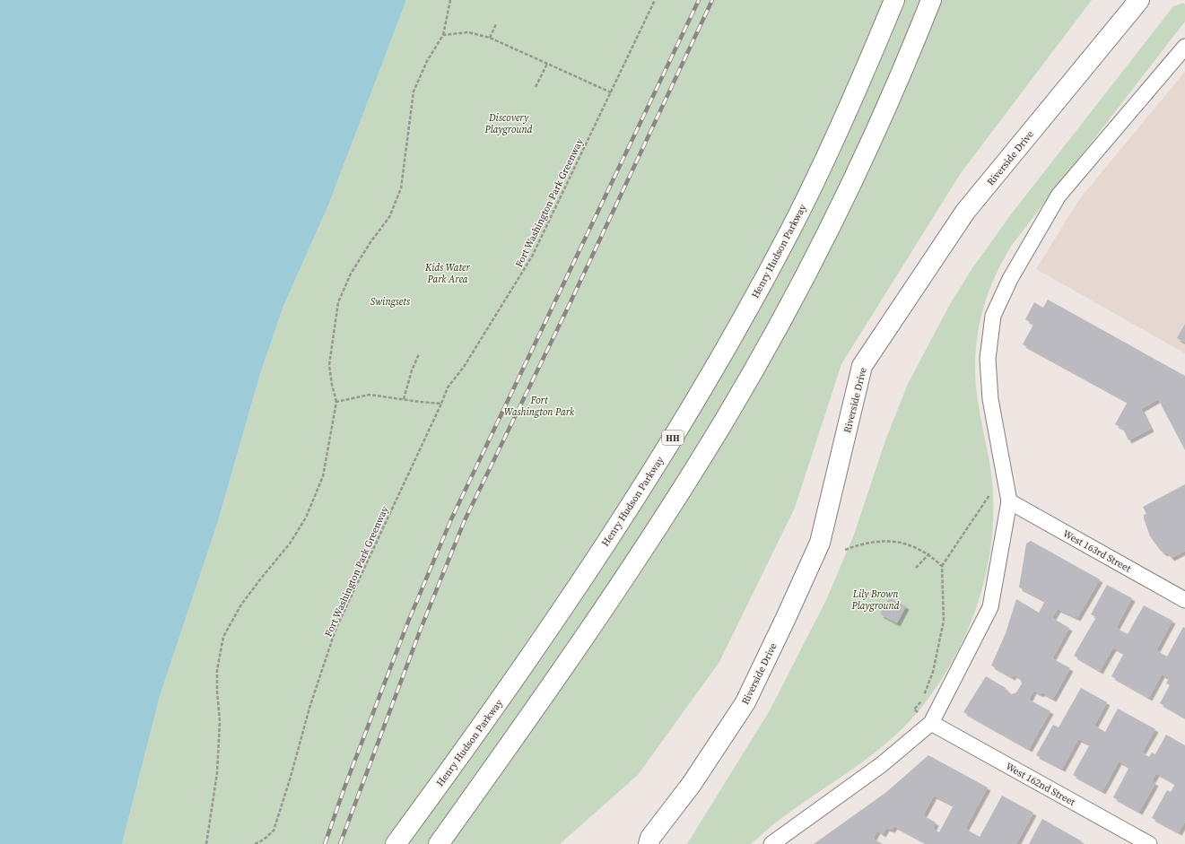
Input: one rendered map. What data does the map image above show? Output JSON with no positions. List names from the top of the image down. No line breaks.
{"streets":{"main road":["Riverside Drive","Henry Hudson Parkway","HH"],"street":["West 163rd Street","West 162nd Street"],"path":["Fort Washington Park Greenway"]},"parks":["Discovery Playground","Kids Water Park Area","Swingsets","Fort Washington Park","Lily Brown Playground"]}
